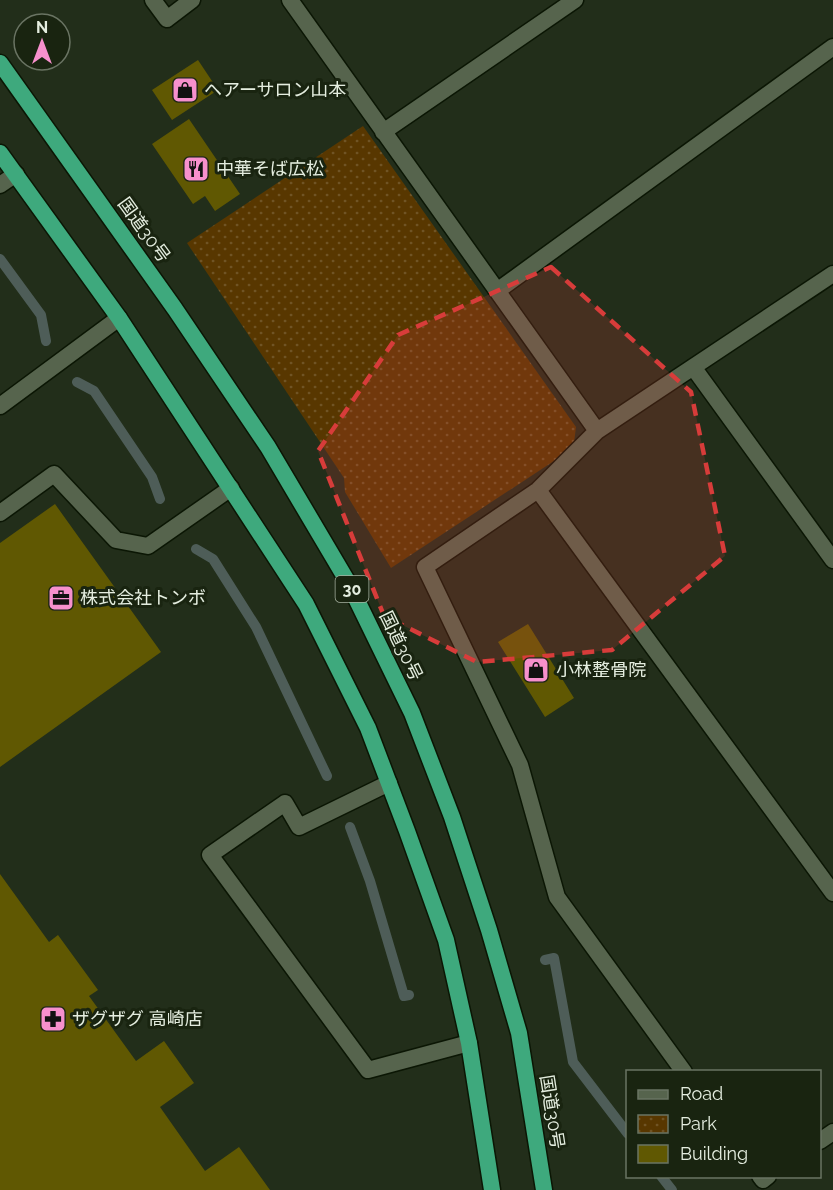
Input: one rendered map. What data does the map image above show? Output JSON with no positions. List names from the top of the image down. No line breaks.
{"streets":{"highway":["国道30号","30"]},"places":{"shop":["ヘアーサロン山本","小林整骨院"],"restaurant":["中華そば広松"],"office":["株式会社トンボ"],"pharmacy":["ザグザグ 高崎店"]},"legend":["Road","Park","Building"],"north":"top"}
